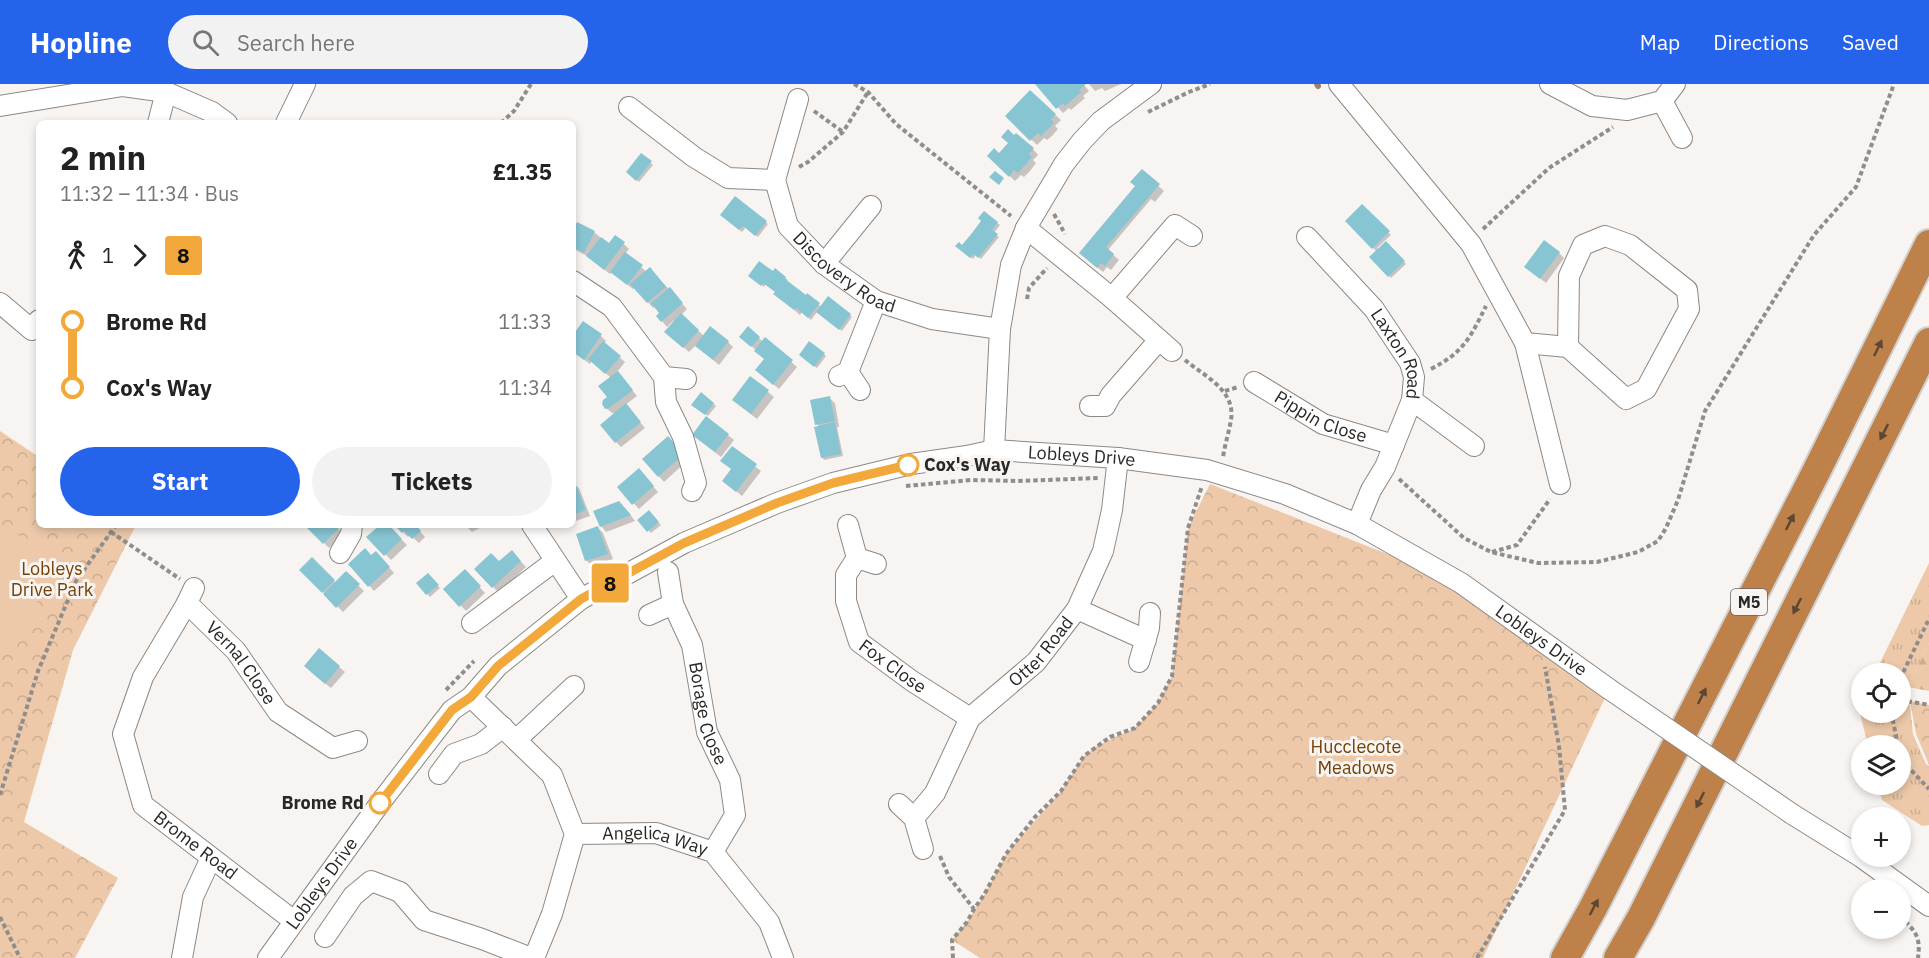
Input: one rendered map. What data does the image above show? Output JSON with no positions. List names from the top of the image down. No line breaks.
{"streets":{"highway":["M5"],"street":["Discovery Road","Laxton Road","Pippin Close","Lobleys Drive","Otter Road","Vernal Close","Fox Close","Borage Close","Angelica Way","Brome Road"]},"crossings":[["Laxton Road","Pippin Close"],["Laxton Road","Lobleys Drive"],["Lobleys Drive","Otter Road"],["Lobleys Drive","Brome Road"],["Otter Road","Fox Close"],["Vernal Close","Brome Road"],["Borage Close","Angelica Way"]],"parks":["Lobleys Drive Park","Hucclecote Meadows"],"places":["Cox's Way","Brome Rd"],"lines":["bus line 8"],"page":{"header":"Hopline","search":"Search here","nav":["Map","Directions","Saved"],"on_map":"8","heading":["2 min","11:32 – 11:34 · Bus","£1.35"],"legs":["1","8"],"list":[{"name":"Brome Rd","value":"11:33"},{"name":"Cox's Way","value":"11:34"}],"buttons":["Start","Tickets"],"map_buttons":["+","−"]}}
